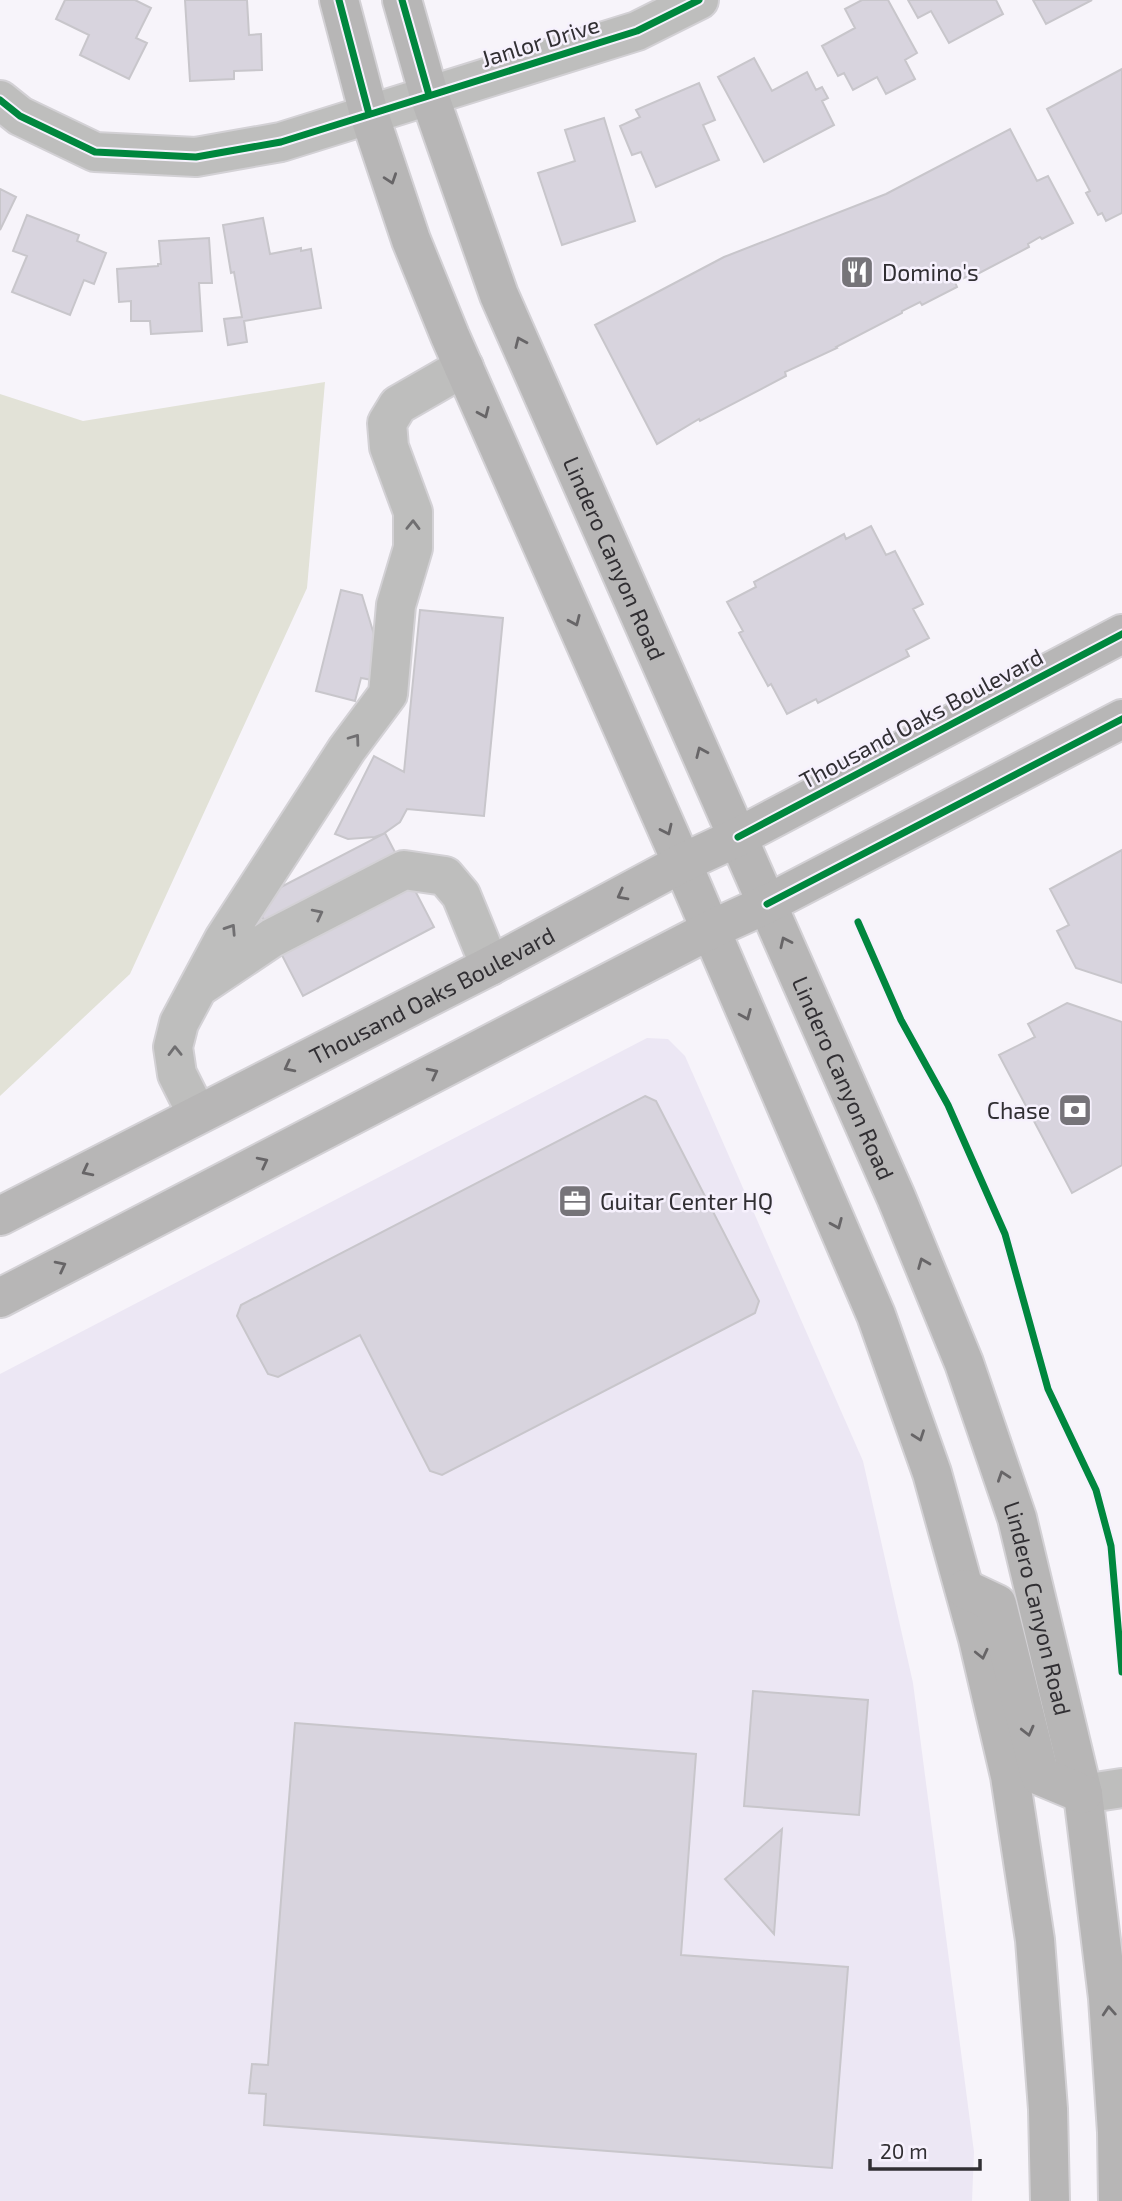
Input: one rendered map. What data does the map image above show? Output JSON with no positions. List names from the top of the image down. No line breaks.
{"streets":{"main road":["Lindero Canyon Road","Thousand Oaks Boulevard"],"street":["Janlor Drive"]},"crossings":[["Janlor Drive","Lindero Canyon Road"],["Lindero Canyon Road","Thousand Oaks Boulevard"]],"places":{"restaurant":["Domino's"],"bank":["Chase"],"office":["Guitar Center HQ"]},"scale_bar":"20 m"}
